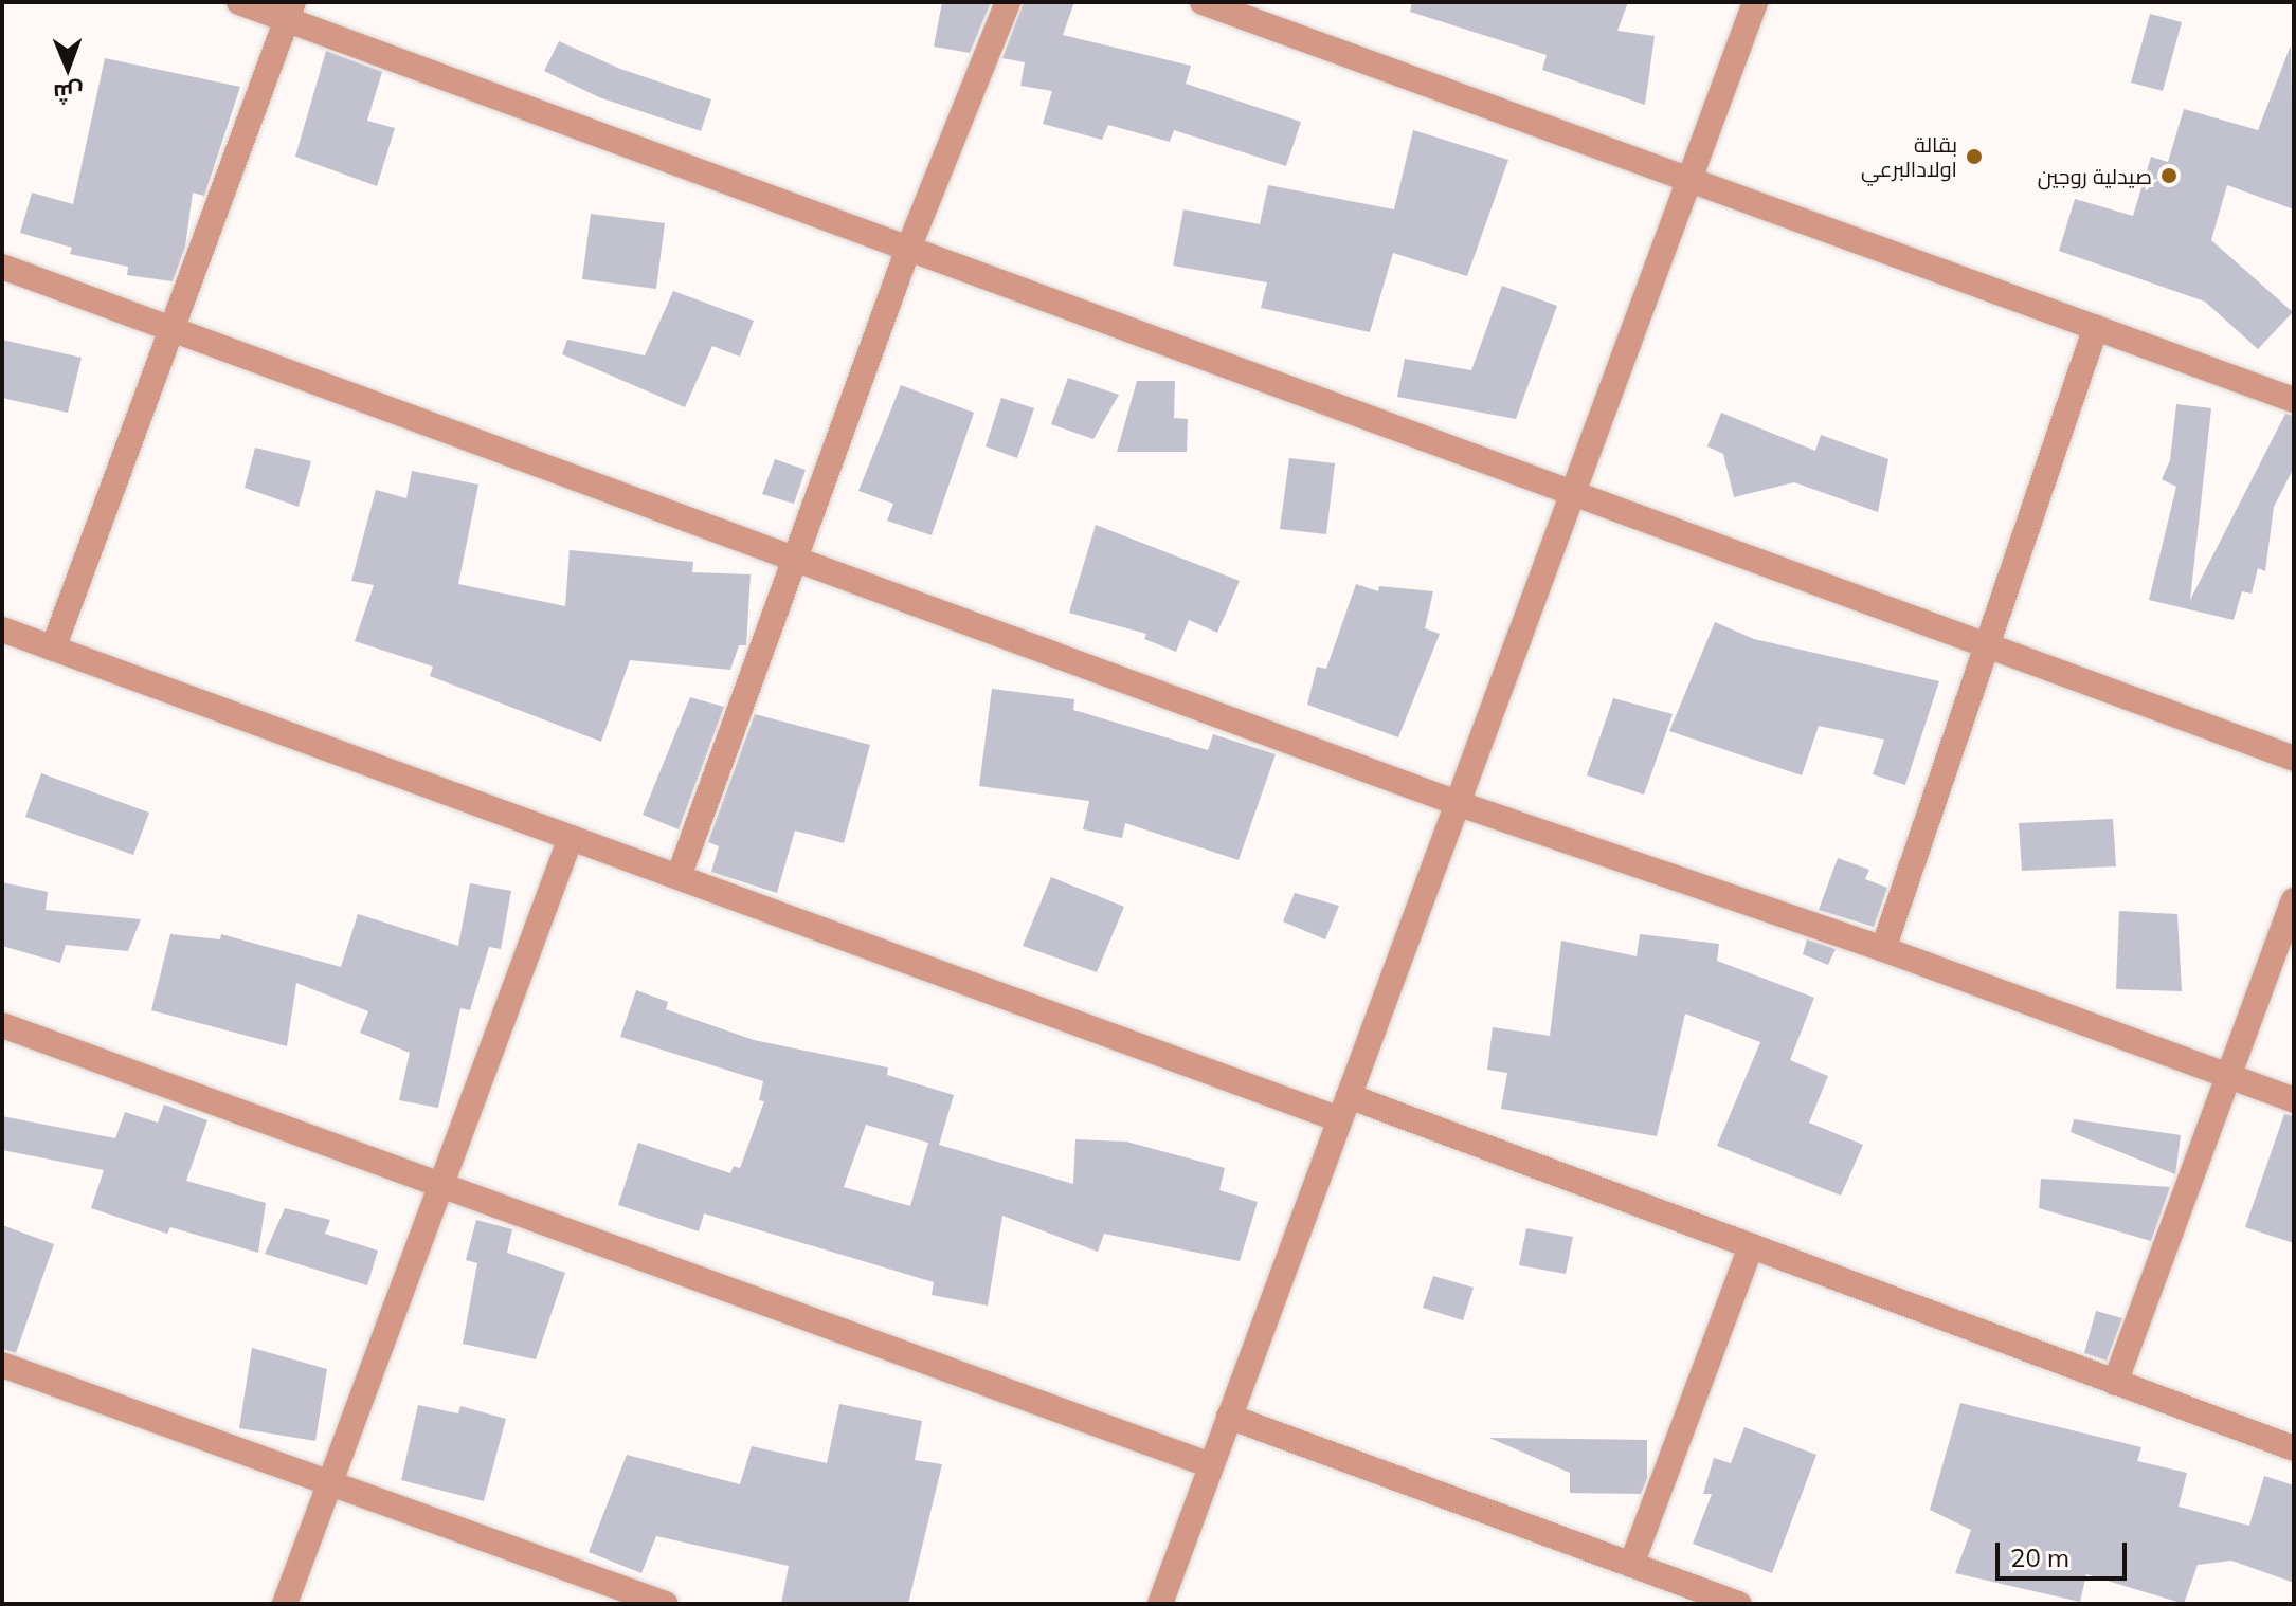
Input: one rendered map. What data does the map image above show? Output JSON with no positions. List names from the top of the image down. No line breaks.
{"places":["بقالة اولادالبرعي","صيدلية روجين"],"scale_bar":"20 m","north":"bottom"}
